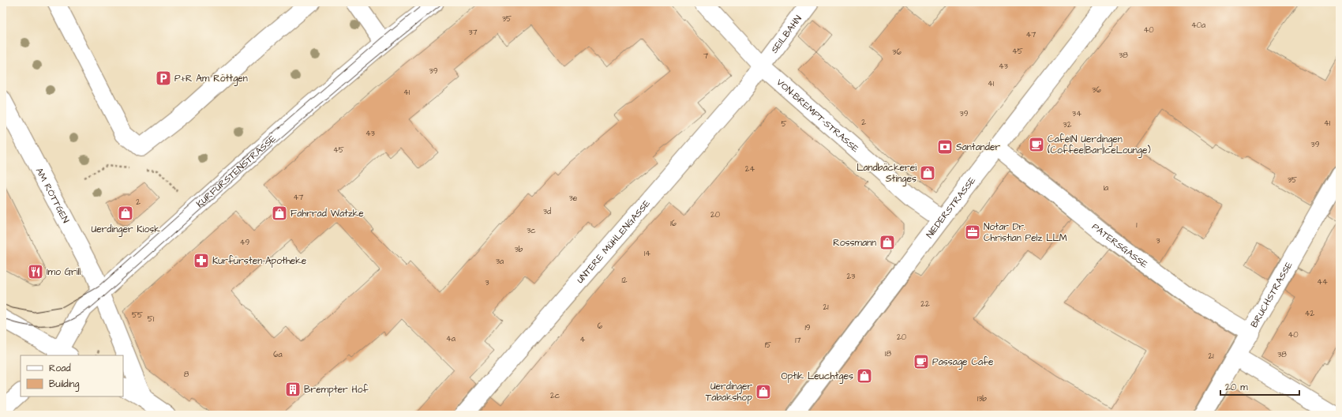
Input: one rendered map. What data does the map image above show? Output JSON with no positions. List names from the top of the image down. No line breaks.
{"streets":{"street":["SEILBAHN","VON-BREMPT-STRASSE","KURFÜRSTENSTRASSE","AM RÖTTGEN","NIEDERSTRASSE","UNTERE MÜHLENGASSE","PATERSGASSE","BRUCHSTRASSE"]},"crossings":[["SEILBAHN","VON-BREMPT-STRASSE"],["SEILBAHN","UNTERE MÜHLENGASSE"],["VON-BREMPT-STRASSE","NIEDERSTRASSE"],["VON-BREMPT-STRASSE","UNTERE MÜHLENGASSE"],["KURFÜRSTENSTRASSE","AM RÖTTGEN"],["NIEDERSTRASSE","PATERSGASSE"],["PATERSGASSE","BRUCHSTRASSE"]],"places":{"parking":["P+R Am Röttgen"],"cafe":["CaféIN Uerdingen (Coffee|Bar|IceLounge)","Passage Cafe"],"bank":["Santander"],"shop":["Landbäckerei Stinges","Uerdinger Kiosk","Fahrrad Watzke","Rossmann","Optik Leuchtges","Uerdinger Tabakshop"],"office":["Notar Dr. Christian Pelz LLM"],"pharmacy":["Kurfürsten-Apotheke"],"restaurant":["Imo Grill"],"building":["Brempter Hof"]},"house_numbers":["35","40a","40","37","47","45","36","38","7","43","39","41","36","41","39","34","2","41","5","32","43","39","45","24","35","1a","47","3e","2","3d","20","16","1","3c","3","49","3b","14","3a","23","12","44","3","22","21","42","55","51","6","19","40","20","4a","4","17","15","18","6a","38","21","8","2c","13b"],"legend":["Road","Building"],"scale_bar":"20 m"}
